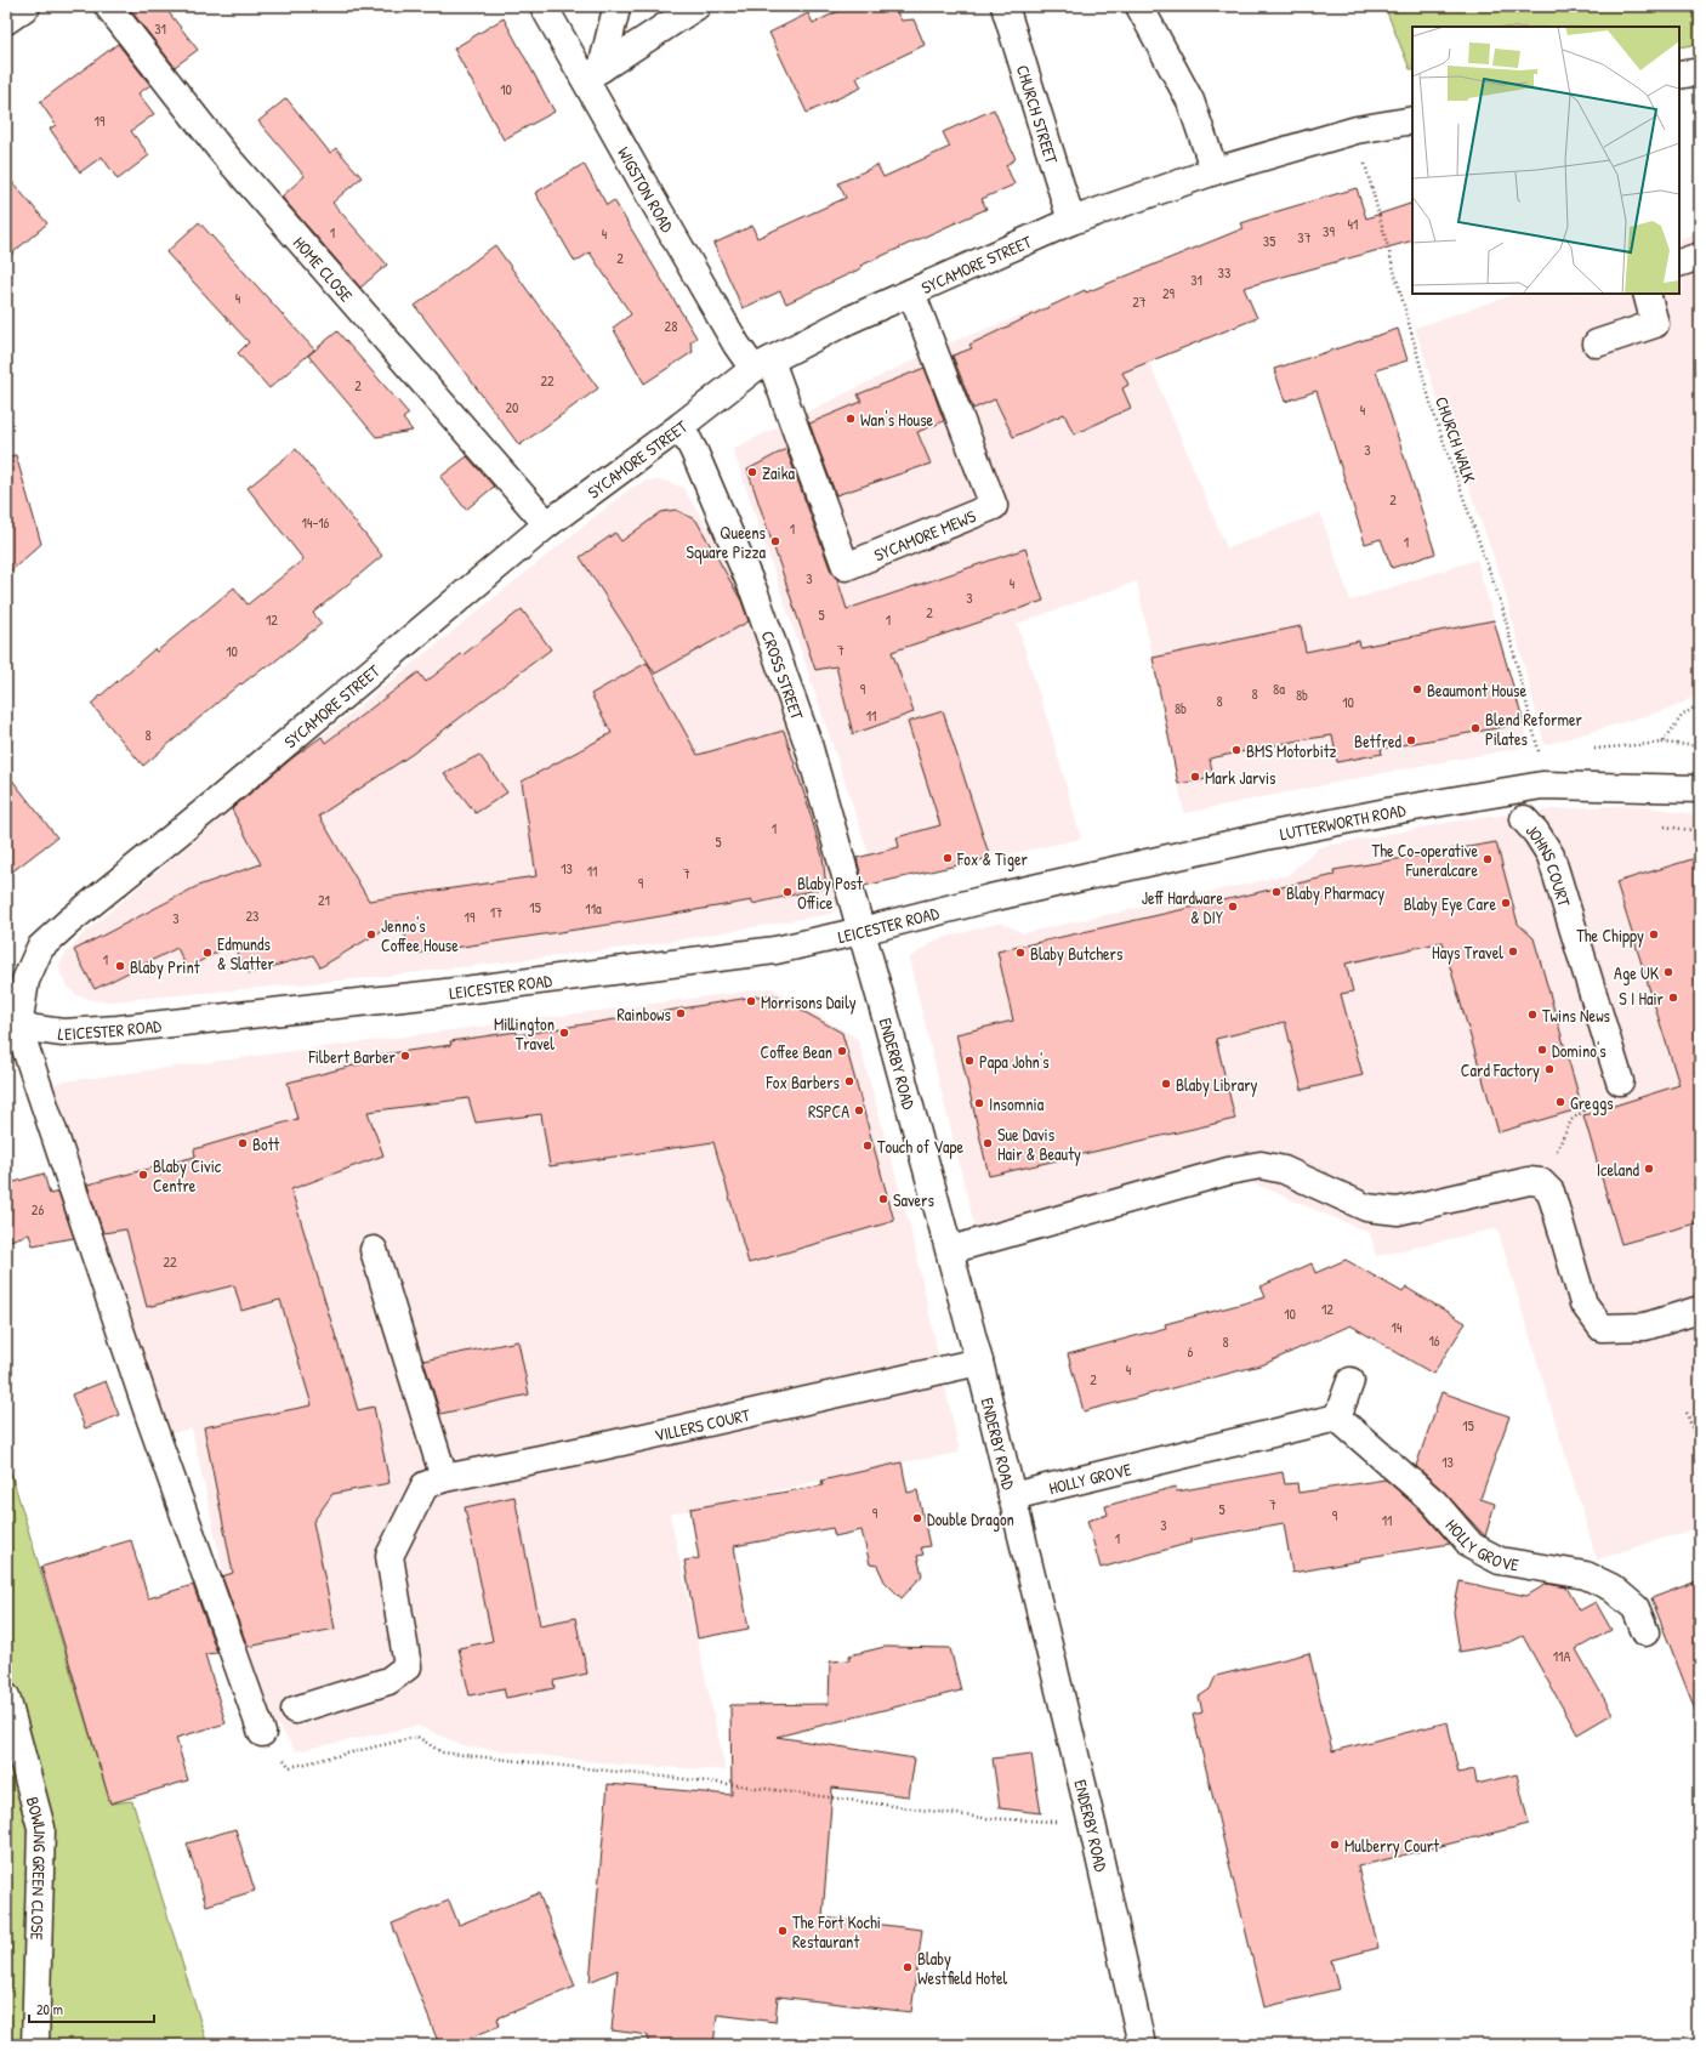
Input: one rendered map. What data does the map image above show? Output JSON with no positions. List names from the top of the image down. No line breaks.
{"streets":{"street":["CHURCH STREET","WIGSTON ROAD","SYCAMORE STREET","HOME CLOSE","SYCAMORE MEWS","CROSS STREET","LUTTERWORTH ROAD","JOHNS COURT","LEICESTER ROAD","ENDERBY ROAD","VILLERS COURT","HOLLY GROVE","BOWLING GREEN CLOSE"],"path":["CHURCH WALK"]},"crossings":[["CHURCH STREET","SYCAMORE STREET"],["WIGSTON ROAD","SYCAMORE STREET"],["WIGSTON ROAD","SYCAMORE MEWS"],["SYCAMORE STREET","HOME CLOSE"],["SYCAMORE STREET","CHURCH WALK"],["SYCAMORE STREET","SYCAMORE MEWS"],["SYCAMORE STREET","CROSS STREET"],["SYCAMORE STREET","LEICESTER ROAD"],["CROSS STREET","LEICESTER ROAD"],["CROSS STREET","ENDERBY ROAD"],["LUTTERWORTH ROAD","LEICESTER ROAD"],["LEICESTER ROAD","ENDERBY ROAD"],["ENDERBY ROAD","VILLERS COURT"],["ENDERBY ROAD","HOLLY GROVE"]],"places":["Wan's House","Zaika","Queens Square Pizza","Beaumont House","Blend Reformer Pilates","Betfred","BMS Motorbitz","Mark Jarvis","Fox & Tiger","The Co-operative Funeralcare","Blaby Post Office","Blaby Pharmacy","Blaby Eye Care","Jeff Hardware & DIY","Jenno's Coffee House","The Chippy","Hays Travel","Edmunds & Slatter","Blaby Butchers","Blaby Print","Age UK","S I Hair","Morrisons Daily","Rainbows","Twins News","Millington Travel","Domino's","Coffee Bean","Filbert Barber","Papa John's","Card Factory","Fox Barbers","Blaby Library","Greggs","Insomnia","RSPCA","Bott","Sue Davis Hair & Beauty","Touch of Vape","Iceland","Blaby Civic Centre","Savers","Double Dragon","Mulberry Court","The Fort Kochi Restaurant","Blaby Westfield Hotel"],"house_numbers":["31","10","19","41","39","1","4","37","35","2","33","31","29","4","27","28","22","2","20","4","3","2","14-16","1","1","3","4","3","2","5","12","1","7","10","9","8a","8","8b","8","10","8b","11","8","1","5","13","11","7","9","21","15","11a","17","23","19","3","1","26","22","12","10","14","16","8","6","4","2","15","13","7","5","9","9","11","3","1","11A"],"scale_bar":"20 m"}
